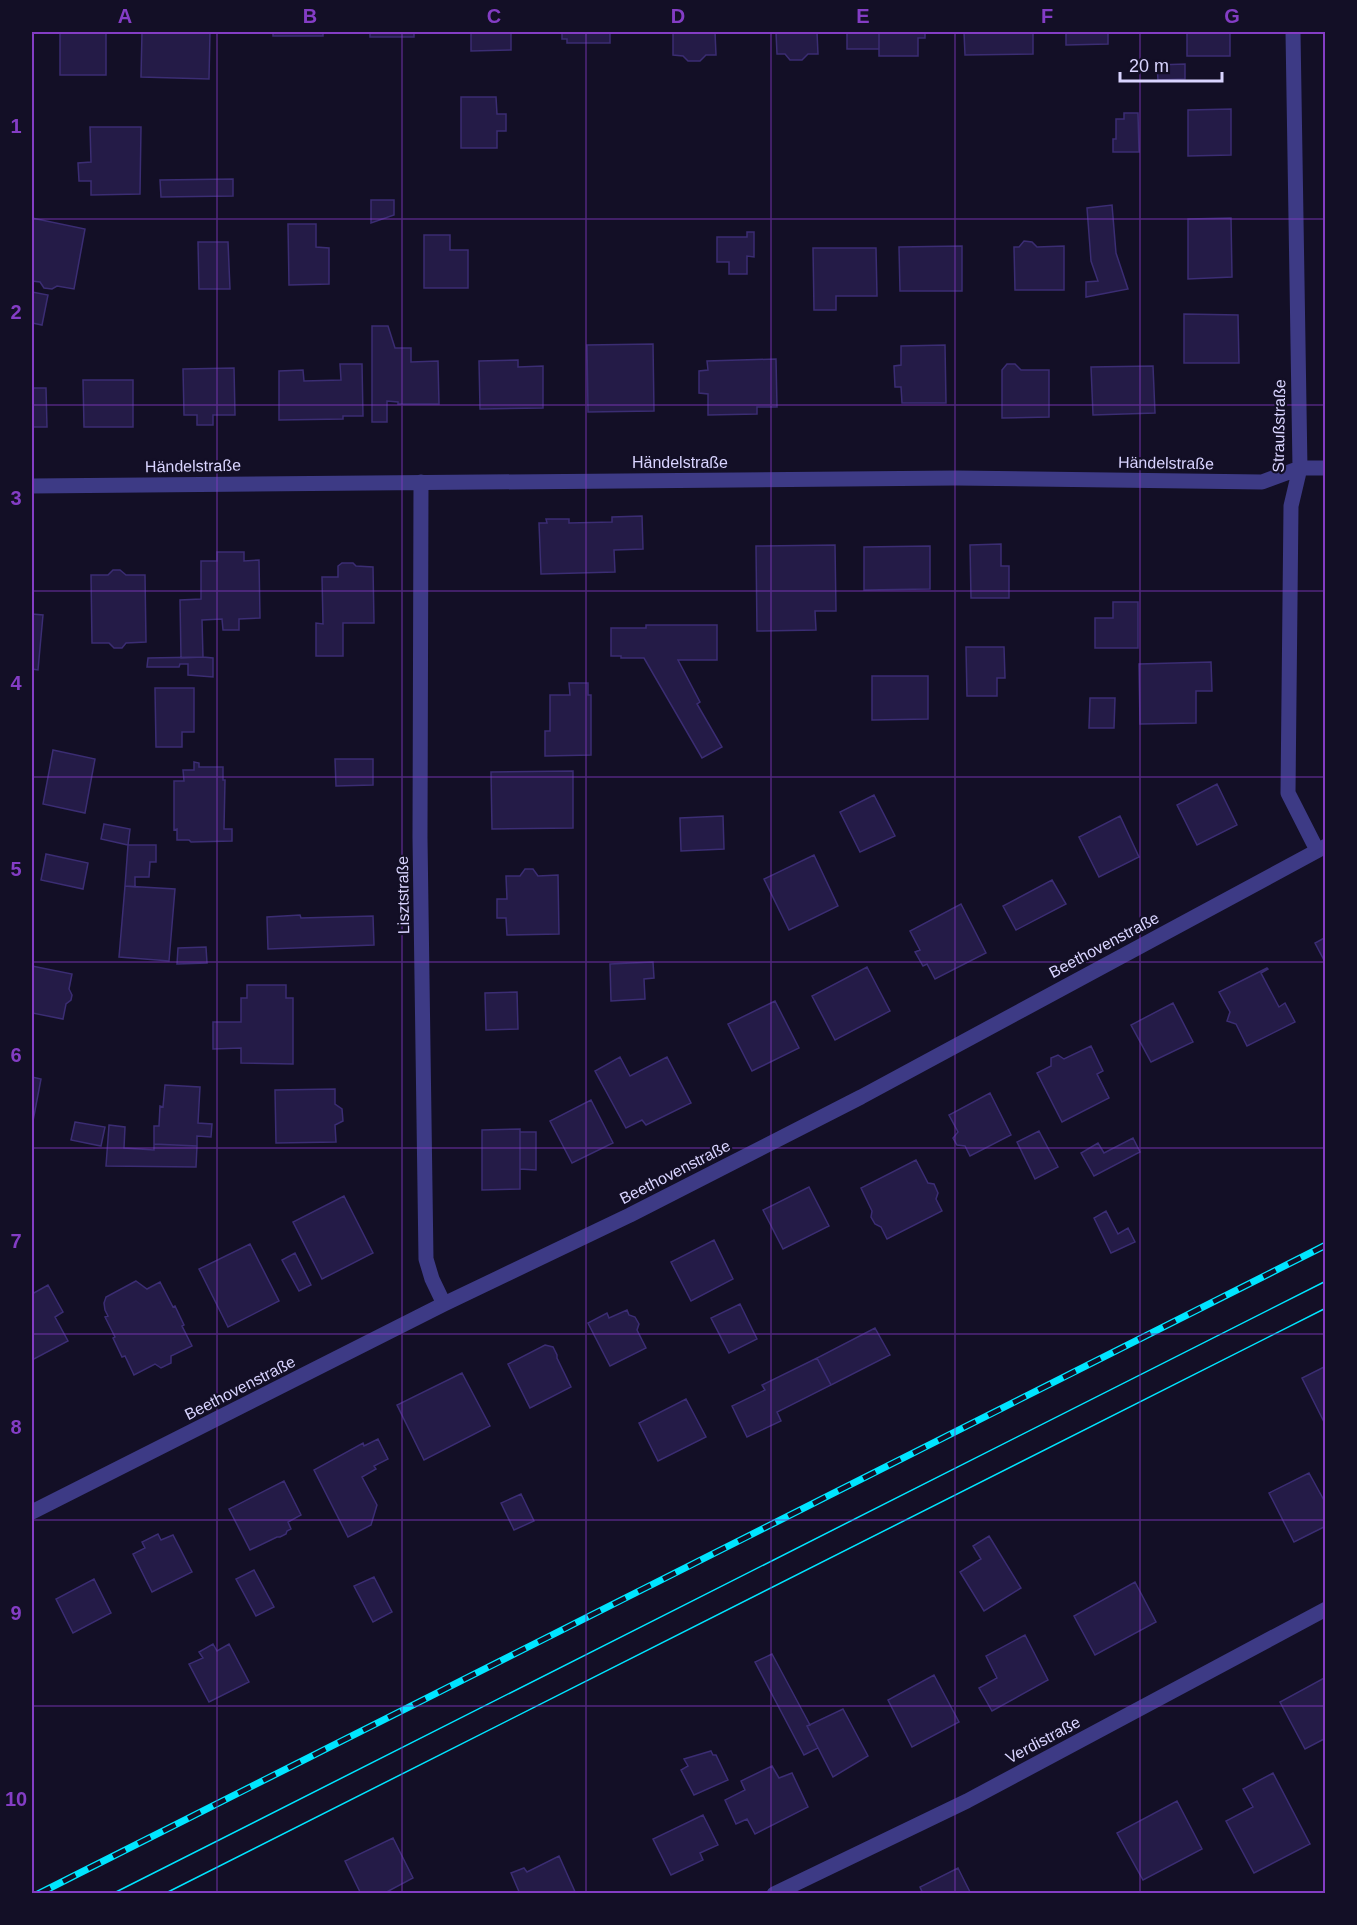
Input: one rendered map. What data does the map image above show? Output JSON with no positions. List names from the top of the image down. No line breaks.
{"streets":{"street":["Straußstraße","Händelstraße","Lisztstraße","Beethovenstraße","Verdistraße"]},"crossings":[["Straußstraße","Händelstraße"],["Straußstraße","Beethovenstraße"],["Händelstraße","Lisztstraße"],["Lisztstraße","Beethovenstraße"]],"scale_bar":"20 m","grid":{"columns":["A","B","C","D","E","F","G"],"rows":["1","2","3","4","5","6","7","8","9","10"]}}
